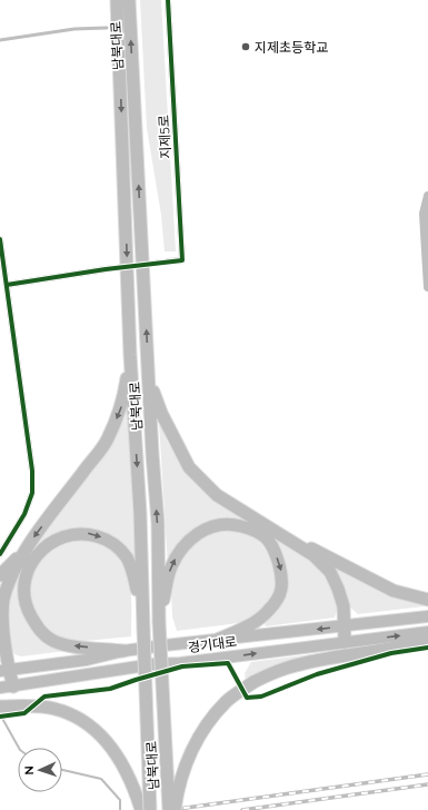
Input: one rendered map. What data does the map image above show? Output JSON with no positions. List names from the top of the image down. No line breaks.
{"streets":{"highway":["남북대로"],"main road":["경기대로"],"street":["지제5로"]},"places":["지제초등학교"],"north":"left"}
